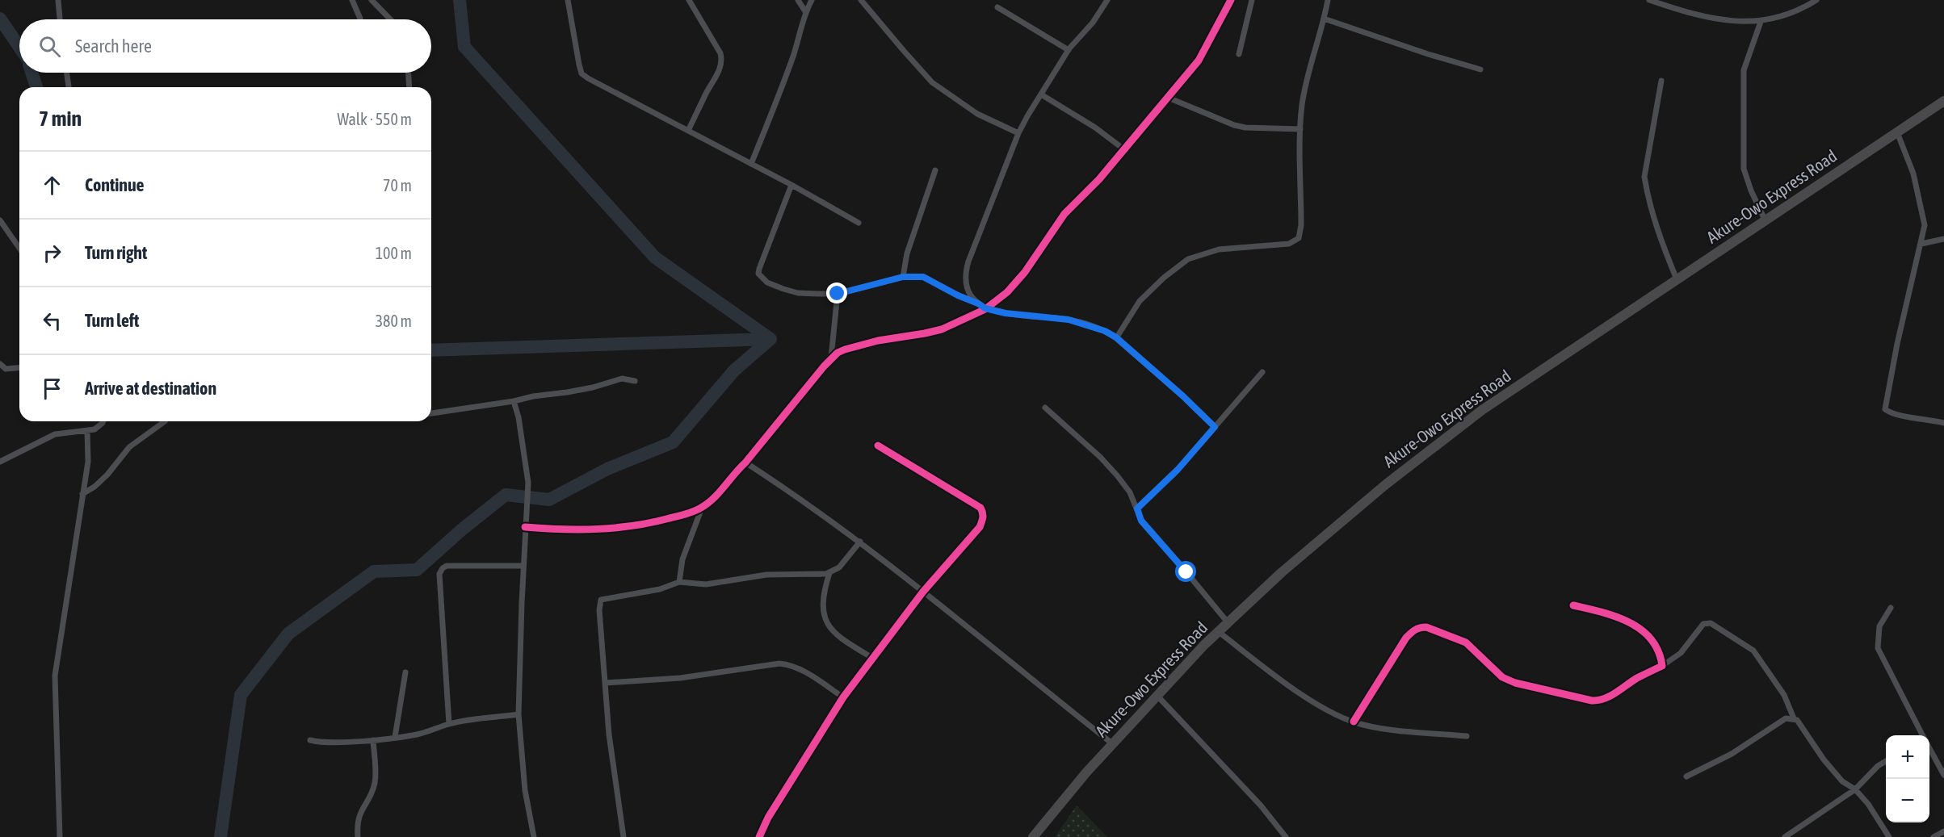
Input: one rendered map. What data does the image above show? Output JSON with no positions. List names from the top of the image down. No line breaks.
{"streets":{"highway":["Akure-Owo Express Road"]},"page":{"search":"Search here","heading":["7 min","Walk · 550 m"],"list":[["Continue","70 m"],["Turn right","100 m"],["Turn left","380 m"],"Arrive at destination"],"map_buttons":["+","−"]}}
